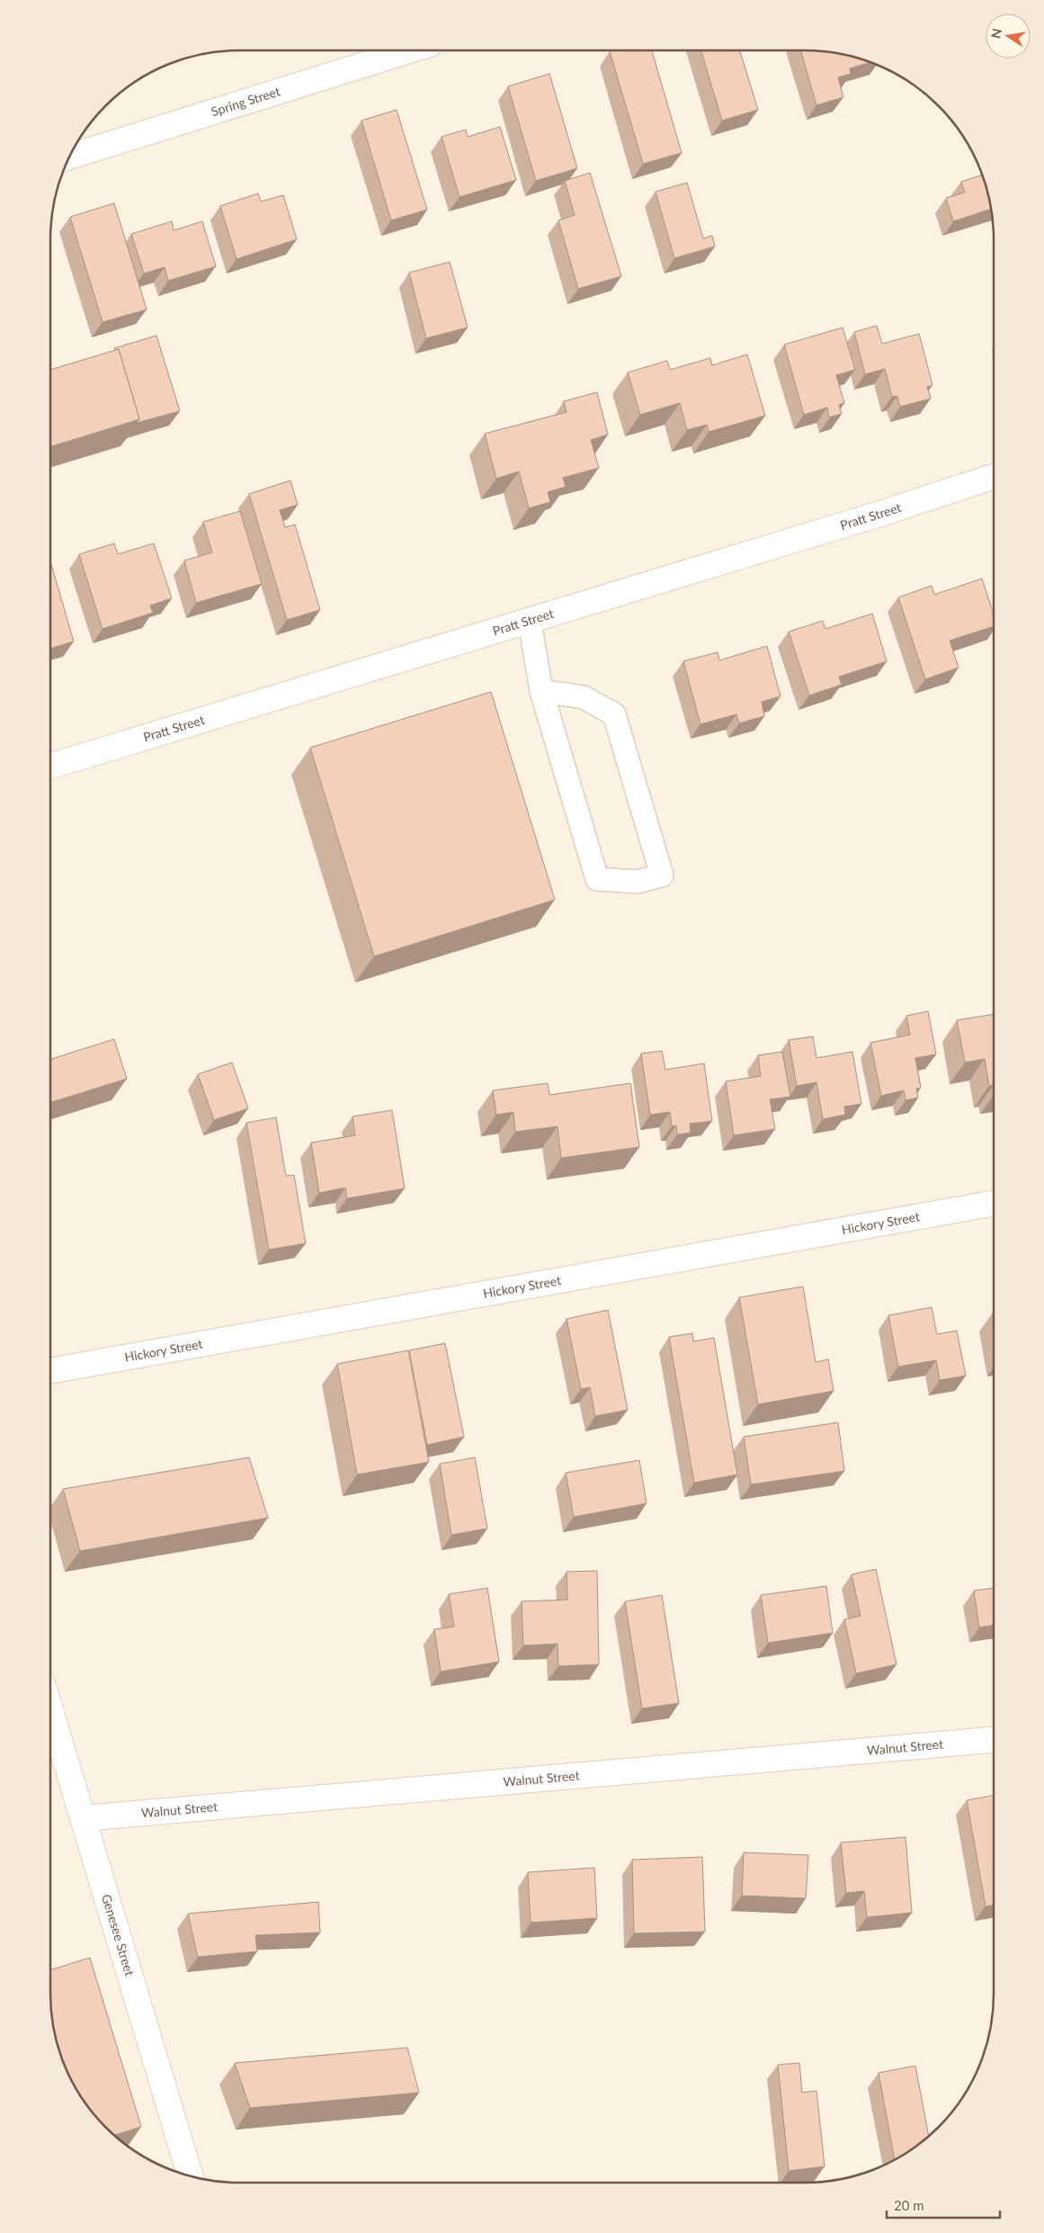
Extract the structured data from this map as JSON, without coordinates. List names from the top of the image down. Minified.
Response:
{"streets":{"street":["Spring Street","Pratt Street","Hickory Street","Walnut Street","Genesee Street"]},"crossings":[["Walnut Street","Genesee Street"]],"scale_bar":"20 m","north":"left"}
